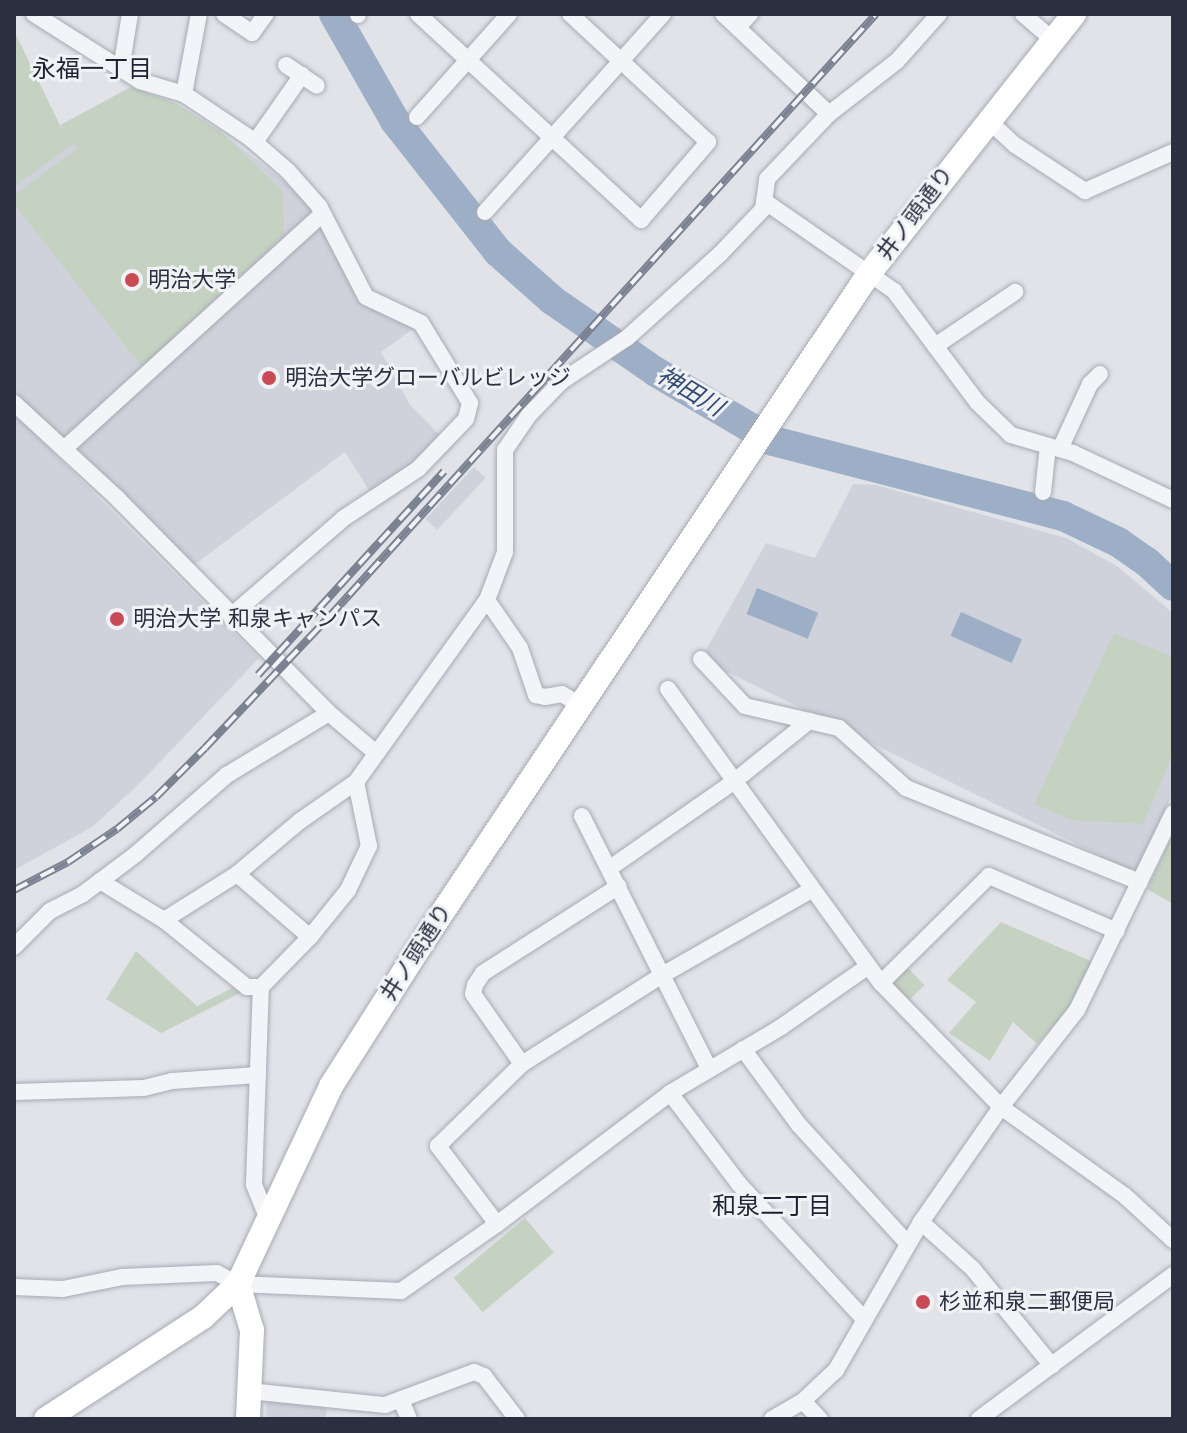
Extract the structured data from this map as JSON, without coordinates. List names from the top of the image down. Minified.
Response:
{"streets":{"main road":["井ノ頭通り"]},"districts":["永福一丁目","和泉二丁目"],"water":["神田川"],"places":["明治大学","明治大学グローバルビレッジ","明治大学 和泉キャンパス","杉並和泉二郵便局"]}
